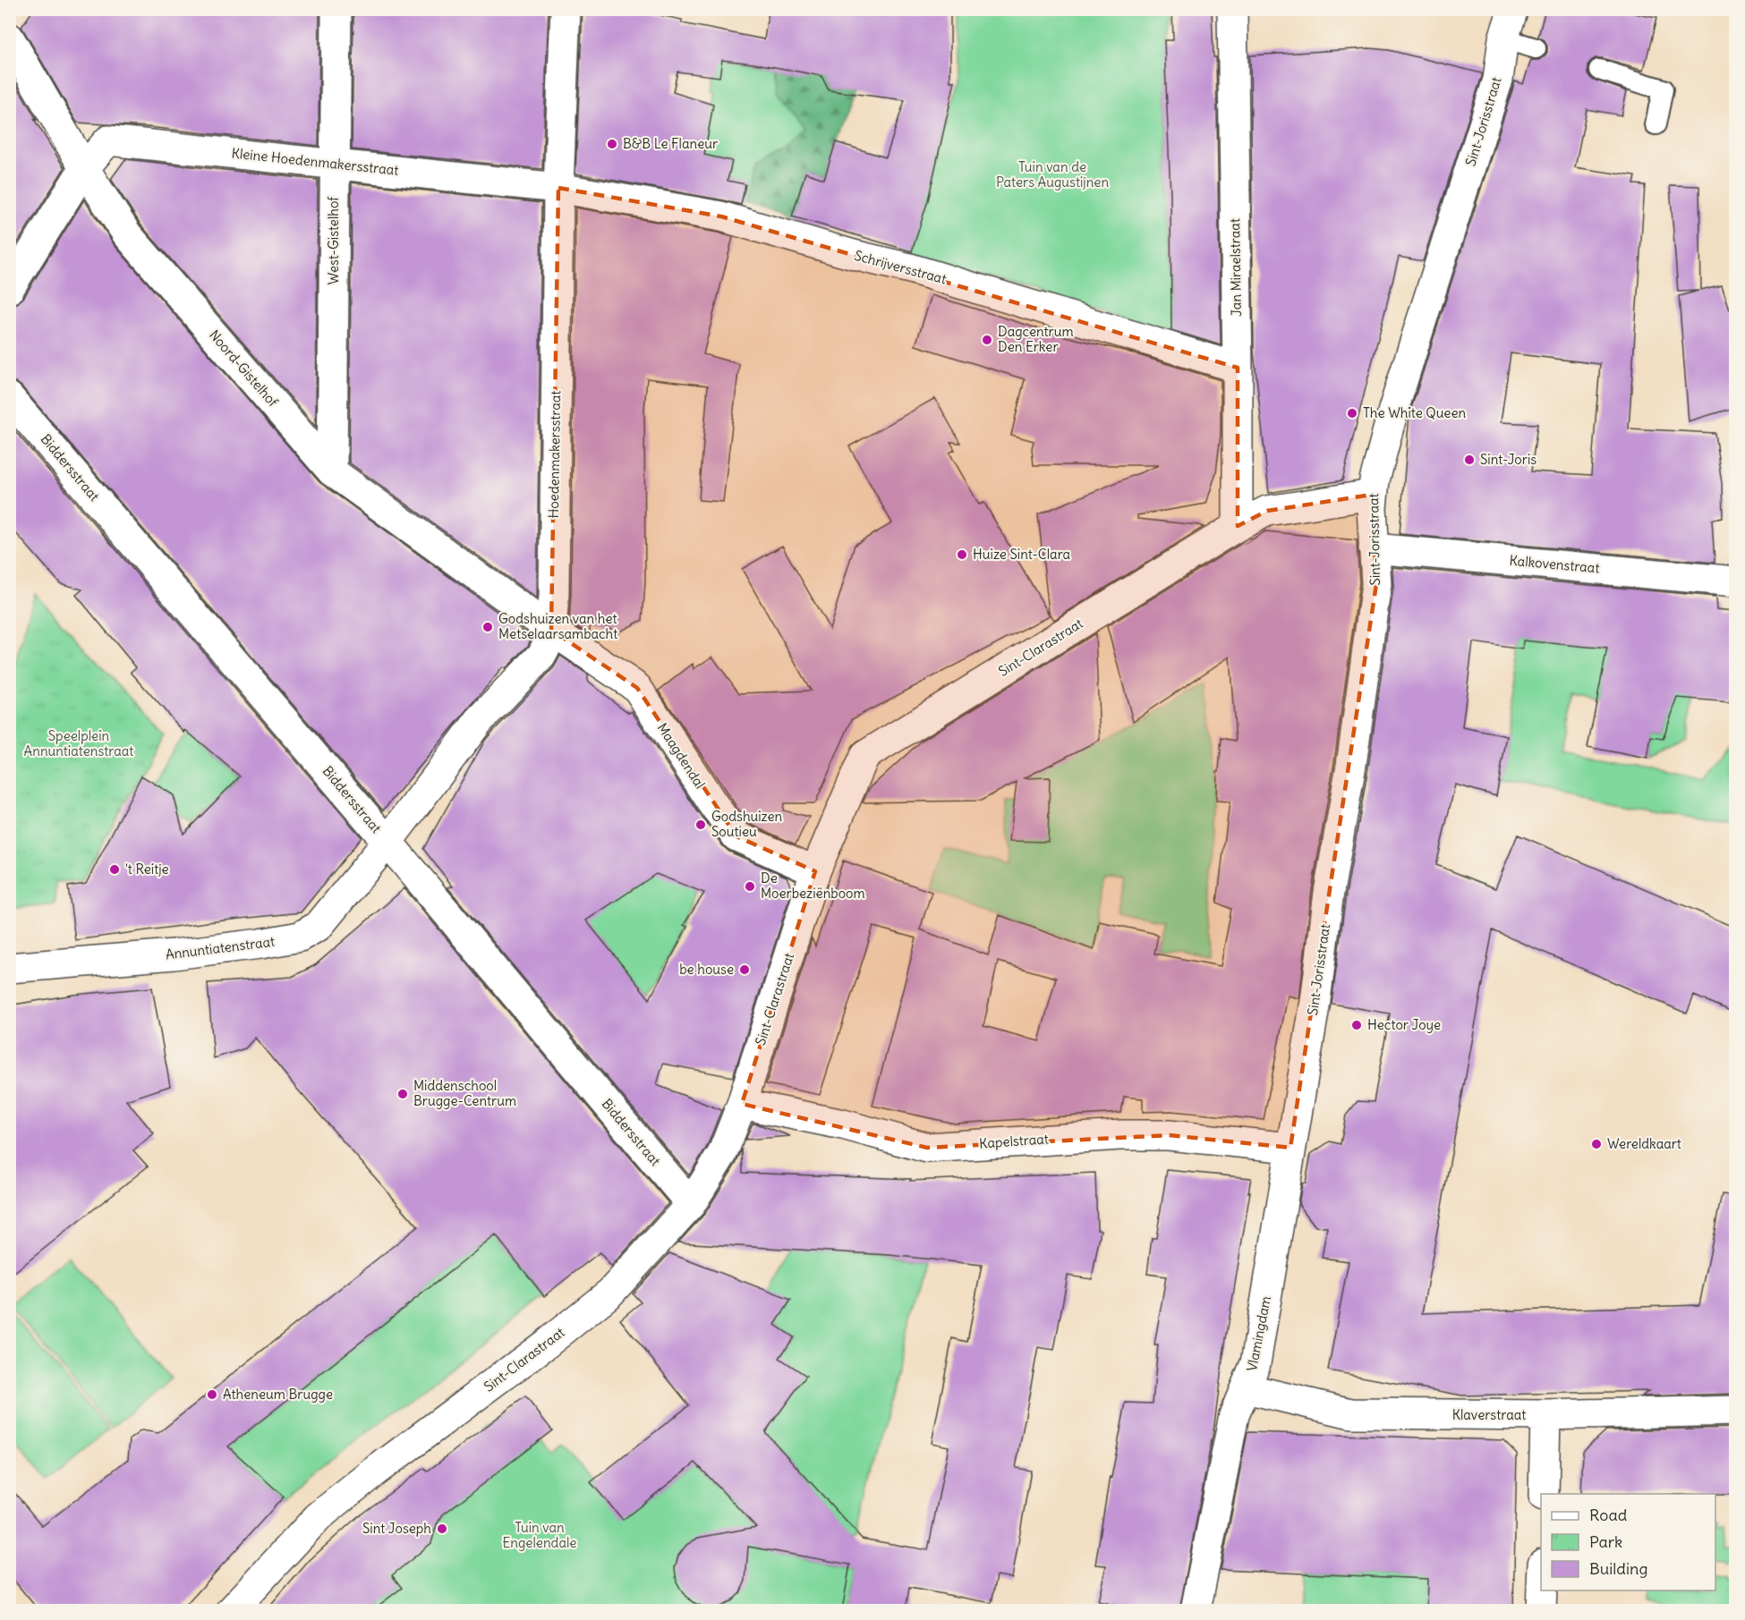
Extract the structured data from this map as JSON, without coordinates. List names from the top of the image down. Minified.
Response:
{"streets":{"street":["Sint-Jorisstraat","Kleine Hoedenmakersstraat","West-Gistelhof","Schrijversstraat","Jan Miraelstraat","Noord-Gistelhof","Hoedenmakersstraat","Biddersstraat","Kalkovenstraat","Sint-Clarastraat","Maagdendal","Annuntiatenstraat","Kapelstraat","Vlamingdam","Klaverstraat"]},"crossings":[["Sint-Jorisstraat","Kalkovenstraat"],["Sint-Jorisstraat","Sint-Clarastraat"],["Sint-Jorisstraat","Kapelstraat"],["Sint-Jorisstraat","Vlamingdam"],["Kleine Hoedenmakersstraat","West-Gistelhof"],["Kleine Hoedenmakersstraat","Schrijversstraat"],["Kleine Hoedenmakersstraat","Noord-Gistelhof"],["Kleine Hoedenmakersstraat","Hoedenmakersstraat"],["West-Gistelhof","Noord-Gistelhof"],["Schrijversstraat","Jan Miraelstraat"],["Schrijversstraat","Hoedenmakersstraat"],["Jan Miraelstraat","Sint-Clarastraat"],["Noord-Gistelhof","Hoedenmakersstraat"],["Noord-Gistelhof","Maagdendal"],["Hoedenmakersstraat","Biddersstraat"],["Hoedenmakersstraat","Maagdendal"],["Hoedenmakersstraat","Annuntiatenstraat"],["Biddersstraat","Sint-Clarastraat"],["Biddersstraat","Annuntiatenstraat"],["Sint-Clarastraat","Maagdendal"],["Sint-Clarastraat","Kapelstraat"],["Kapelstraat","Vlamingdam"],["Vlamingdam","Klaverstraat"]],"parks":["Tuin van de Paters Augustijnen","Speelplein Annuntiatenstraat","Tuin van Engelendale"],"places":["B&B Le Flaneur","Dagcentrum Den Erker","The White Queen","Sint-Joris","Huize Sint-Clara","Godshuizen van het Metselaarsambacht","Godshuizen Soutieu","'t Reitje","De Moerbeziënboom","be house","Hector Joye","Middenschool Brugge-Centrum","Wereldkaart","Atheneum Brugge","Sint Joseph"],"legend":["Road","Park","Building"]}
